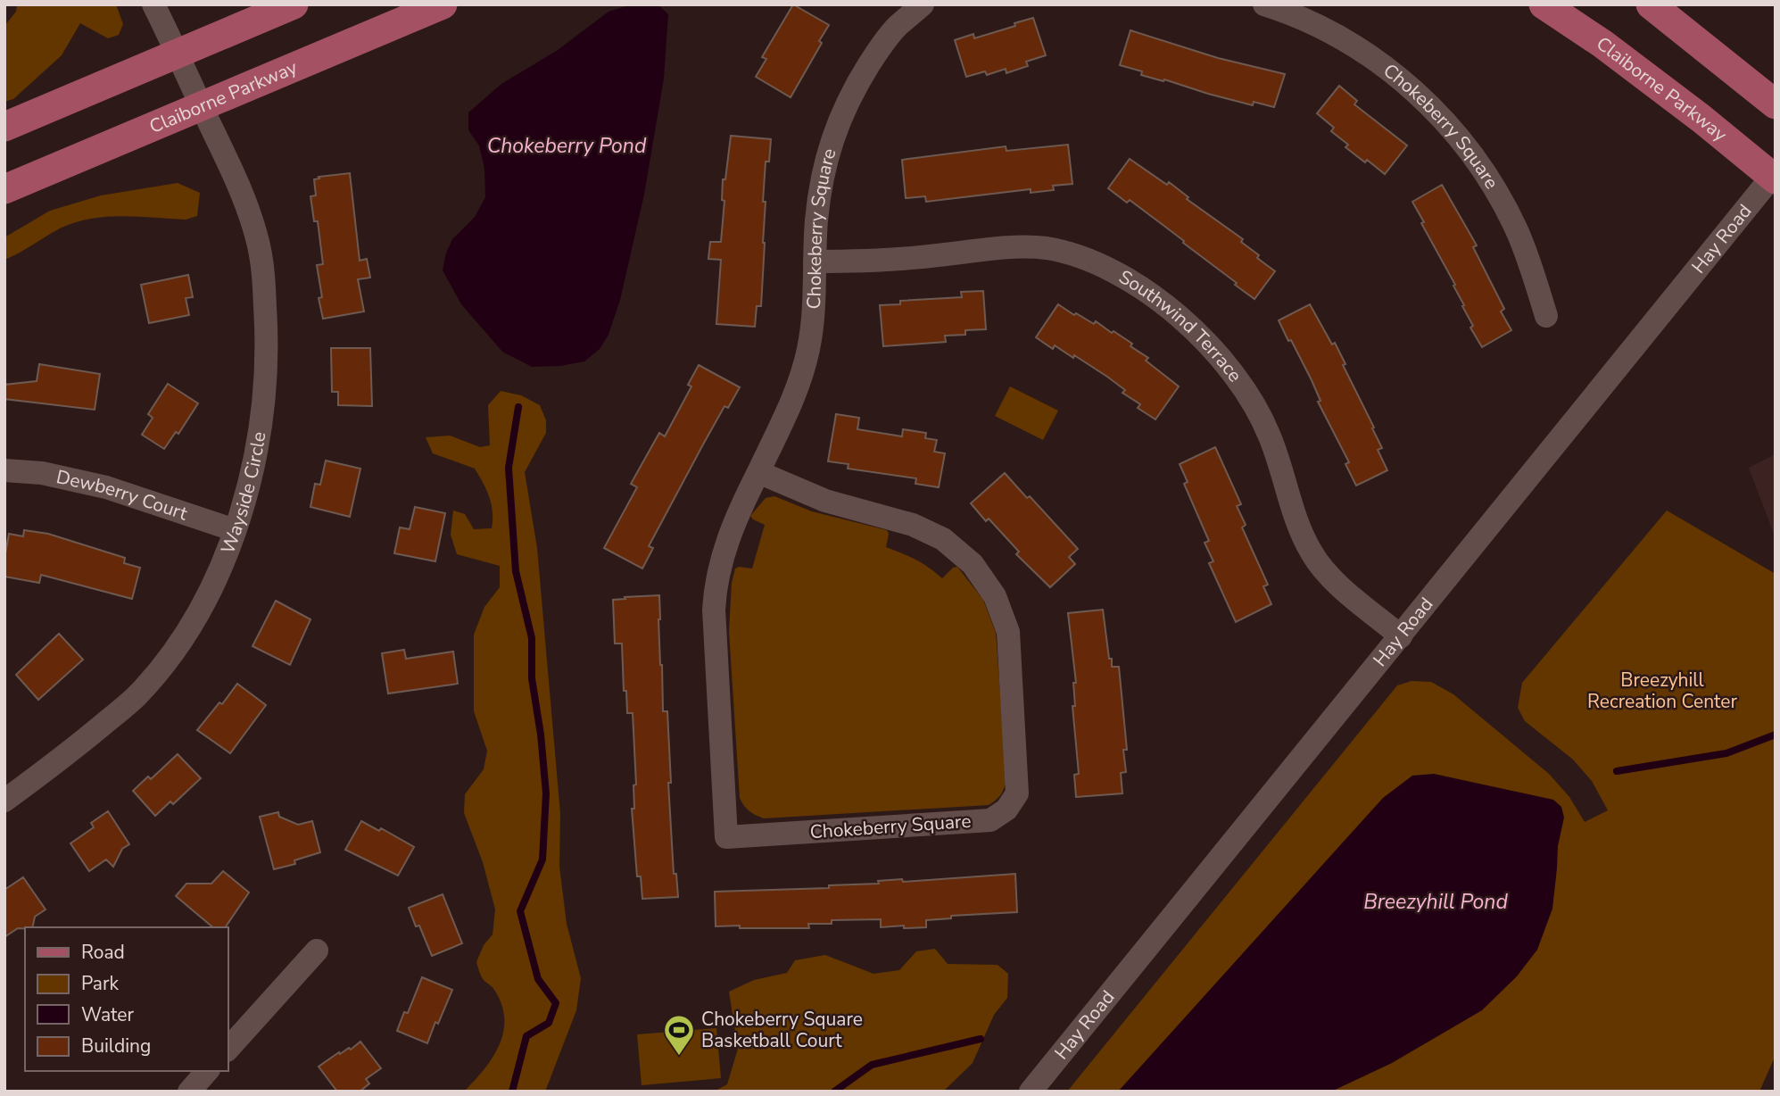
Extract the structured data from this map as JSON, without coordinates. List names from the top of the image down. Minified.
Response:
{"streets":{"main road":["Claiborne Parkway"],"street":["Chokeberry Square","Hay Road","Southwind Terrace","Wayside Circle","Dewberry Court"]},"crossings":[["Claiborne Parkway","Hay Road"],["Claiborne Parkway","Wayside Circle"],["Chokeberry Square","Southwind Terrace"],["Hay Road","Southwind Terrace"],["Wayside Circle","Dewberry Court"]],"water":["Chokeberry Pond","Breezyhill Pond"],"parks":["Breezyhill Recreation Center"],"places":{"sports":["Chokeberry Square Basketball Court"]},"legend":["Road","Park","Water","Building"]}
